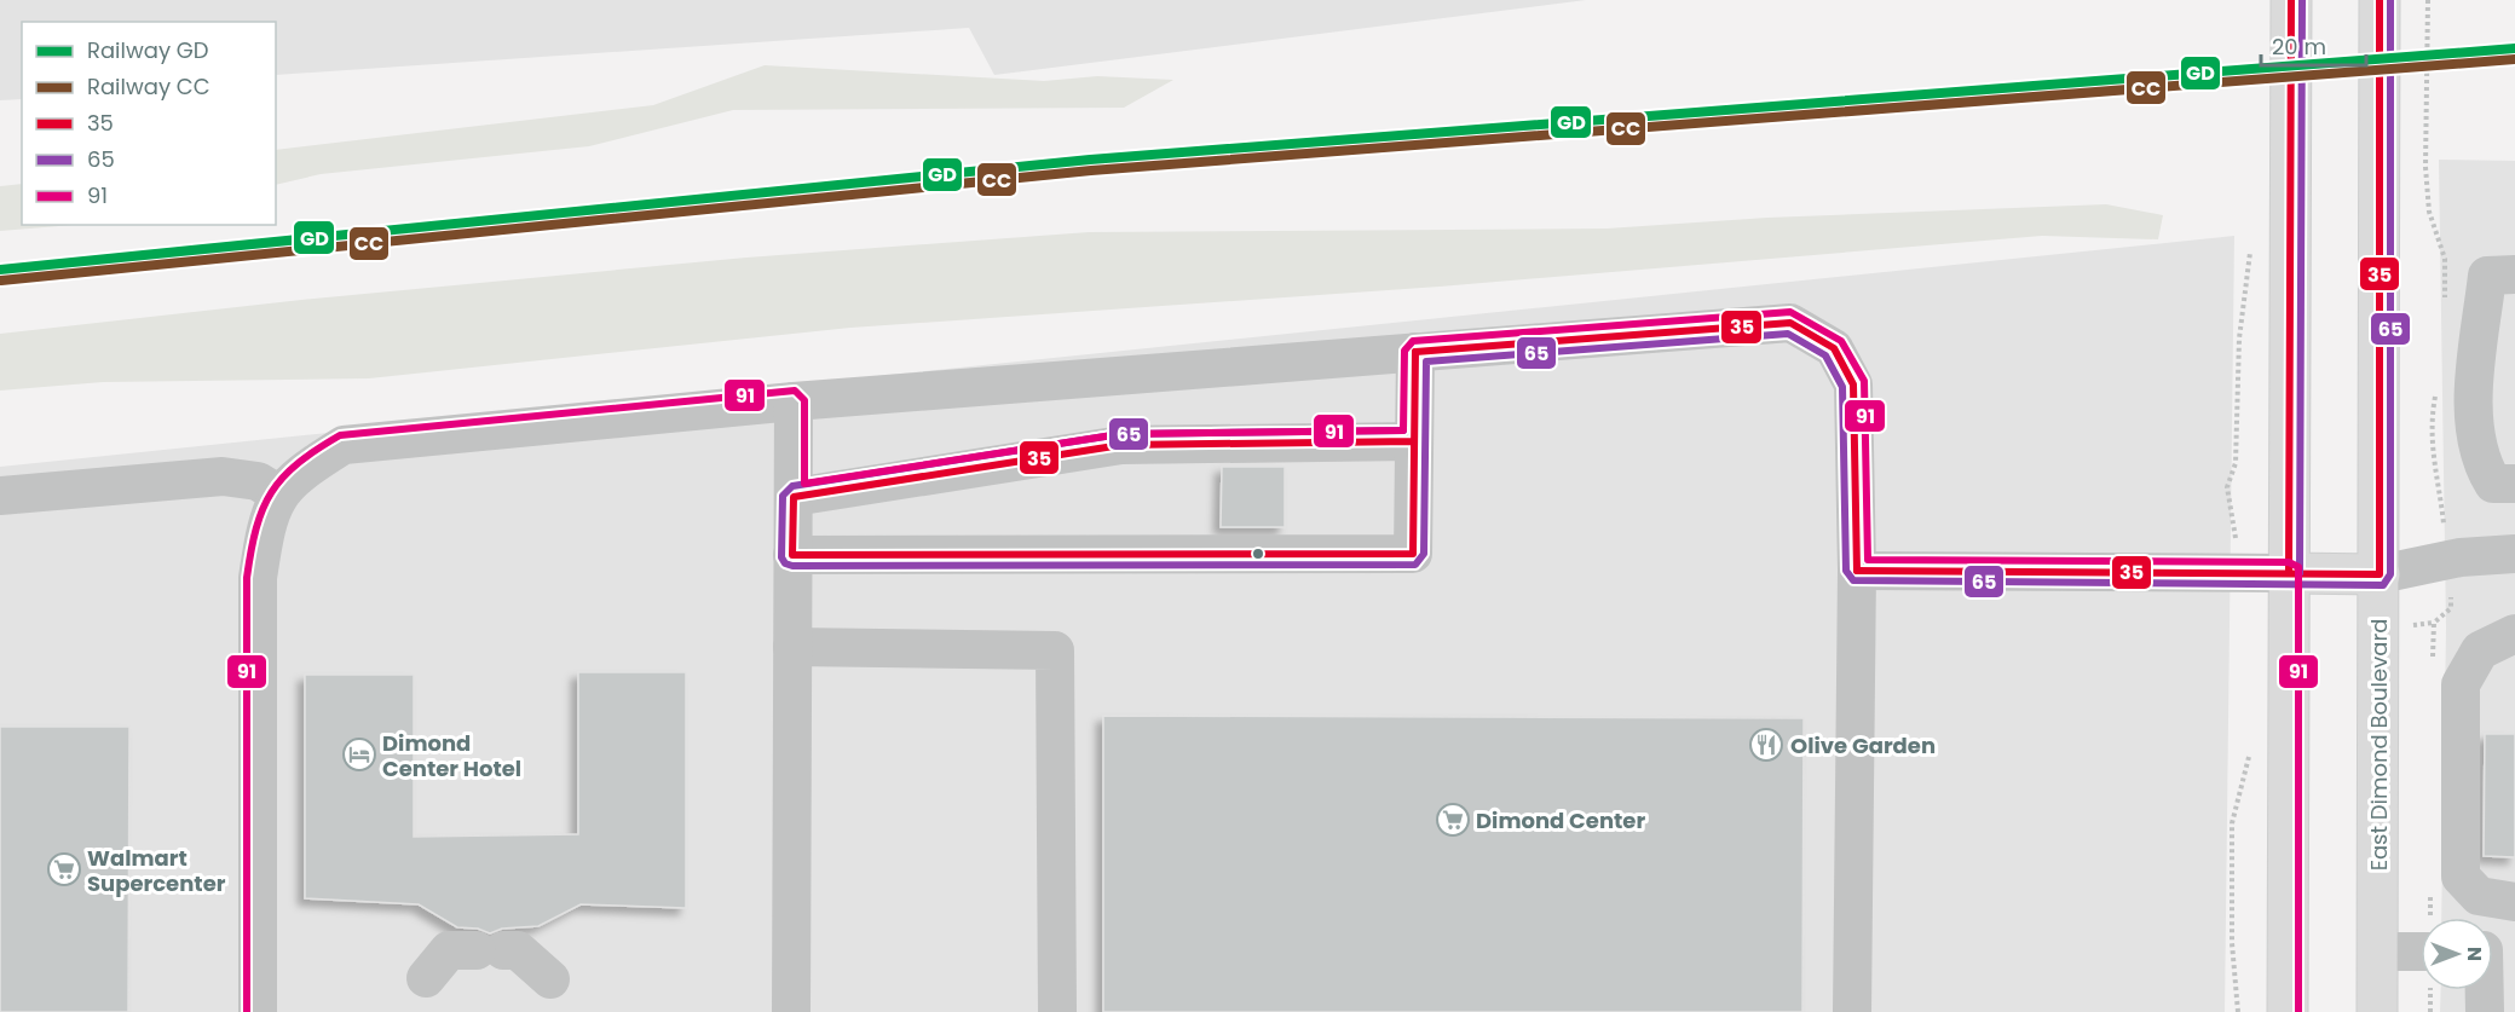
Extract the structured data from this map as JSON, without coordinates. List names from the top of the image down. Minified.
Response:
{"streets":{"main road":["East Dimond Boulevard"]},"places":{"restaurant":["Olive Garden"],"hotel":["Dimond Center Hotel"],"supermarket":["Dimond Center","Walmart Supercenter"]},"lines":["transit line 35","transit line 65","rail line GD","rail line CC","transit line 91"],"legend":["Railway GD","Railway CC","35","65","91"],"scale_bar":"20 m","north":"right"}
